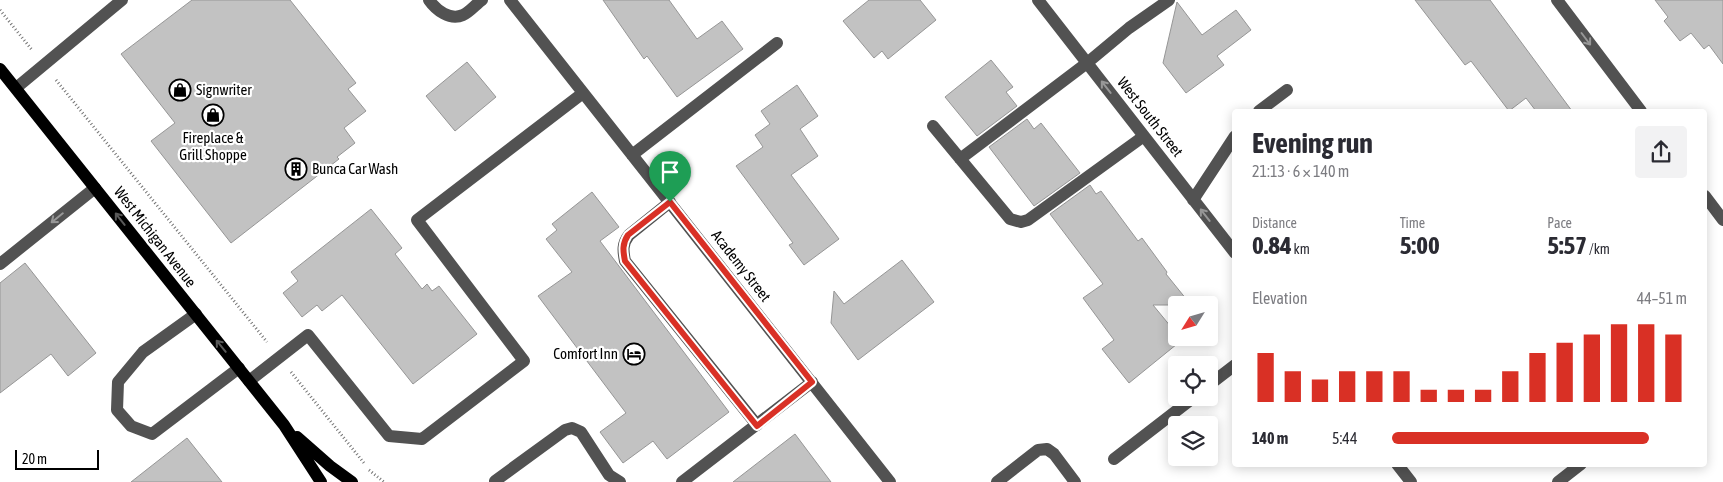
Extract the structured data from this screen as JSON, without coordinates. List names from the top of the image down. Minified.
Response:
{"streets":{"main road":["West Michigan Avenue"],"street":["West South Street","Academy Street"]},"one_way":["West South Street","West Michigan Avenue"],"places":{"shop":["Signwriter","Fireplace & Grill Shoppe"],"building":["Bunca Car Wash"],"hotel":["Comfort Inn"]},"scale_bar":"20 m","north":"bottom left","page":{"heading":["Evening run","21:13 · 6 × 140 m"],"stats":[["Distance","0.84 km"],["Time","5:00"],["Pace","5:57 /km"]],"chart":["Elevation","44–51 m"],"list":[{"name":"140 m","note":"5:44"}],"scale":"20 m"}}
